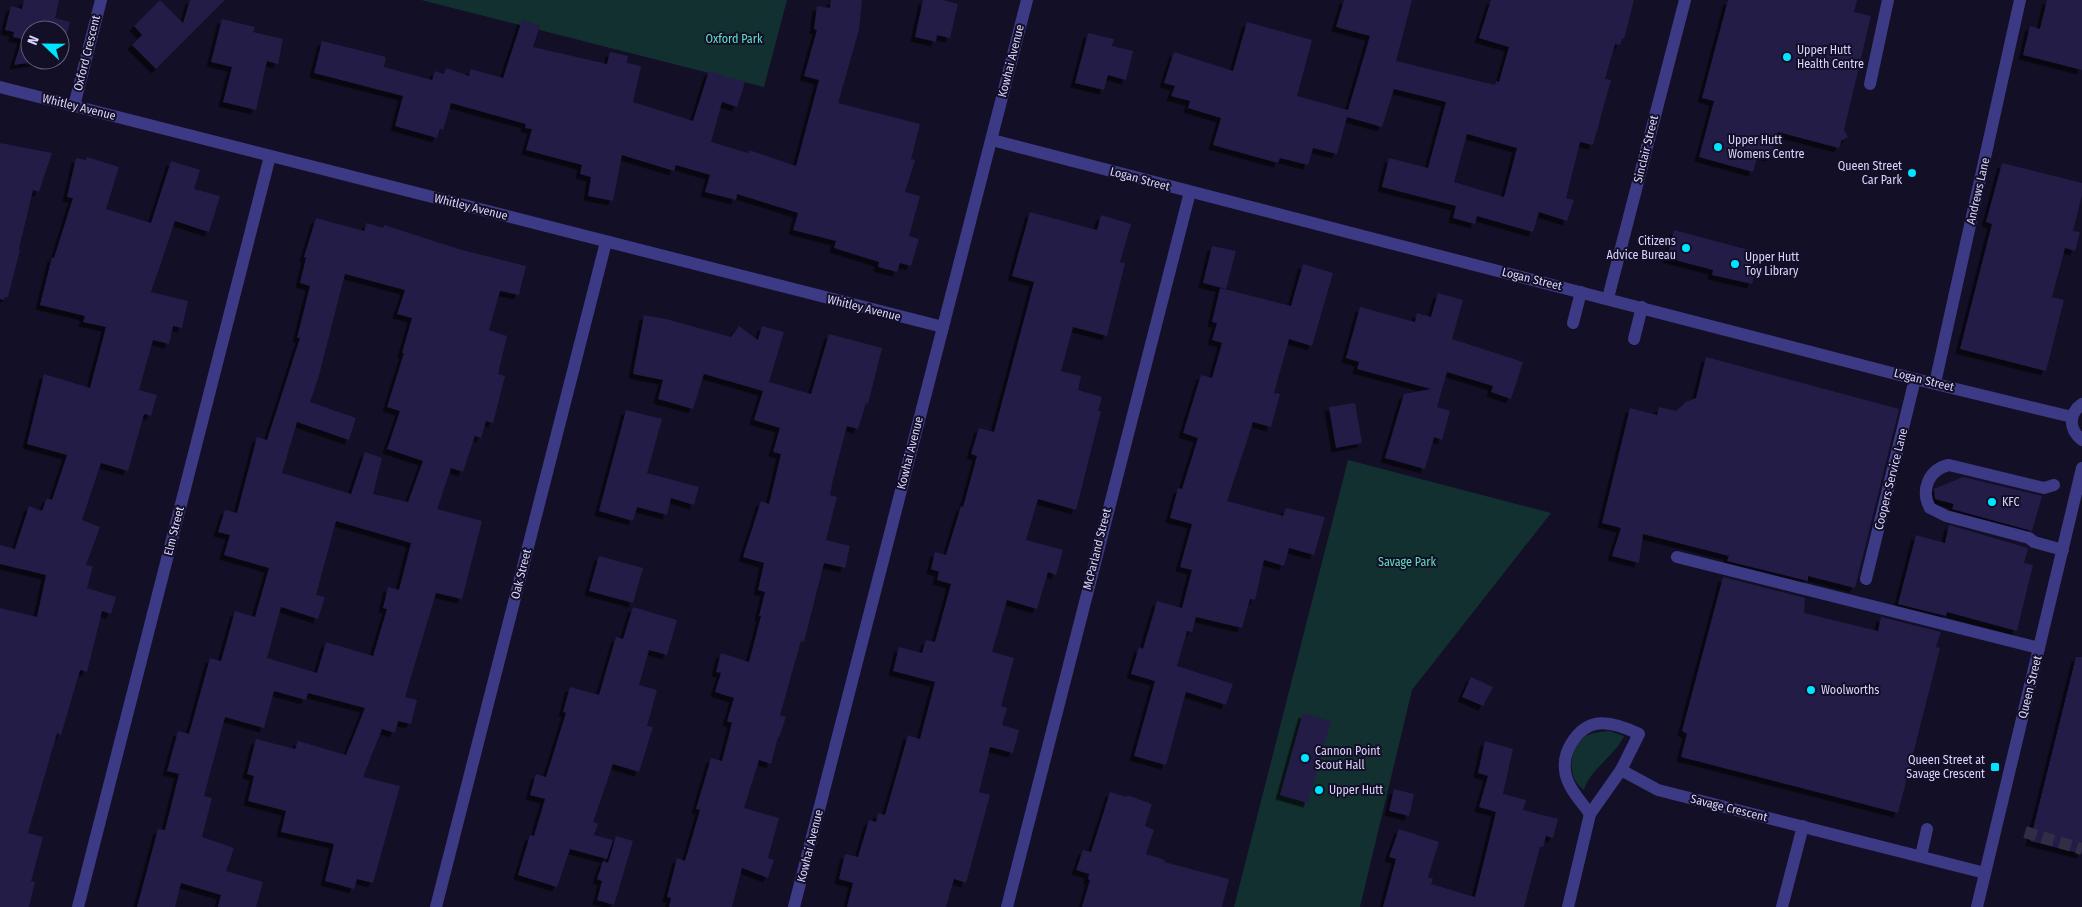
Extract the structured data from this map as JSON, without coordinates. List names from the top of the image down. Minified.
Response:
{"streets":{"street":["Oxford Crescent","Kowhai Avenue","Whitley Avenue","Sinclair Street","Logan Street","Andrews Lane","Coopers Service Lane","Elm Street","McParland Street","Oak Street","Queen Street","Savage Crescent"]},"crossings":[["Oxford Crescent","Whitley Avenue"],["Kowhai Avenue","Whitley Avenue"],["Kowhai Avenue","Logan Street"],["Whitley Avenue","Elm Street"],["Whitley Avenue","Oak Street"],["Sinclair Street","Logan Street"],["Logan Street","Andrews Lane"],["Logan Street","Coopers Service Lane"],["Logan Street","McParland Street"],["Queen Street","Savage Crescent"]],"parks":["Oxford Park","Savage Park"],"places":{"other":["Upper Hutt Health Centre","Upper Hutt Womens Centre","Queen Street Car Park","Citizens Advice Bureau","Upper Hutt Toy Library","KFC","Woolworths","Cannon Point Scout Hall","Upper Hutt"],"transit":["Queen Street at Savage Crescent"]},"north":"left"}
